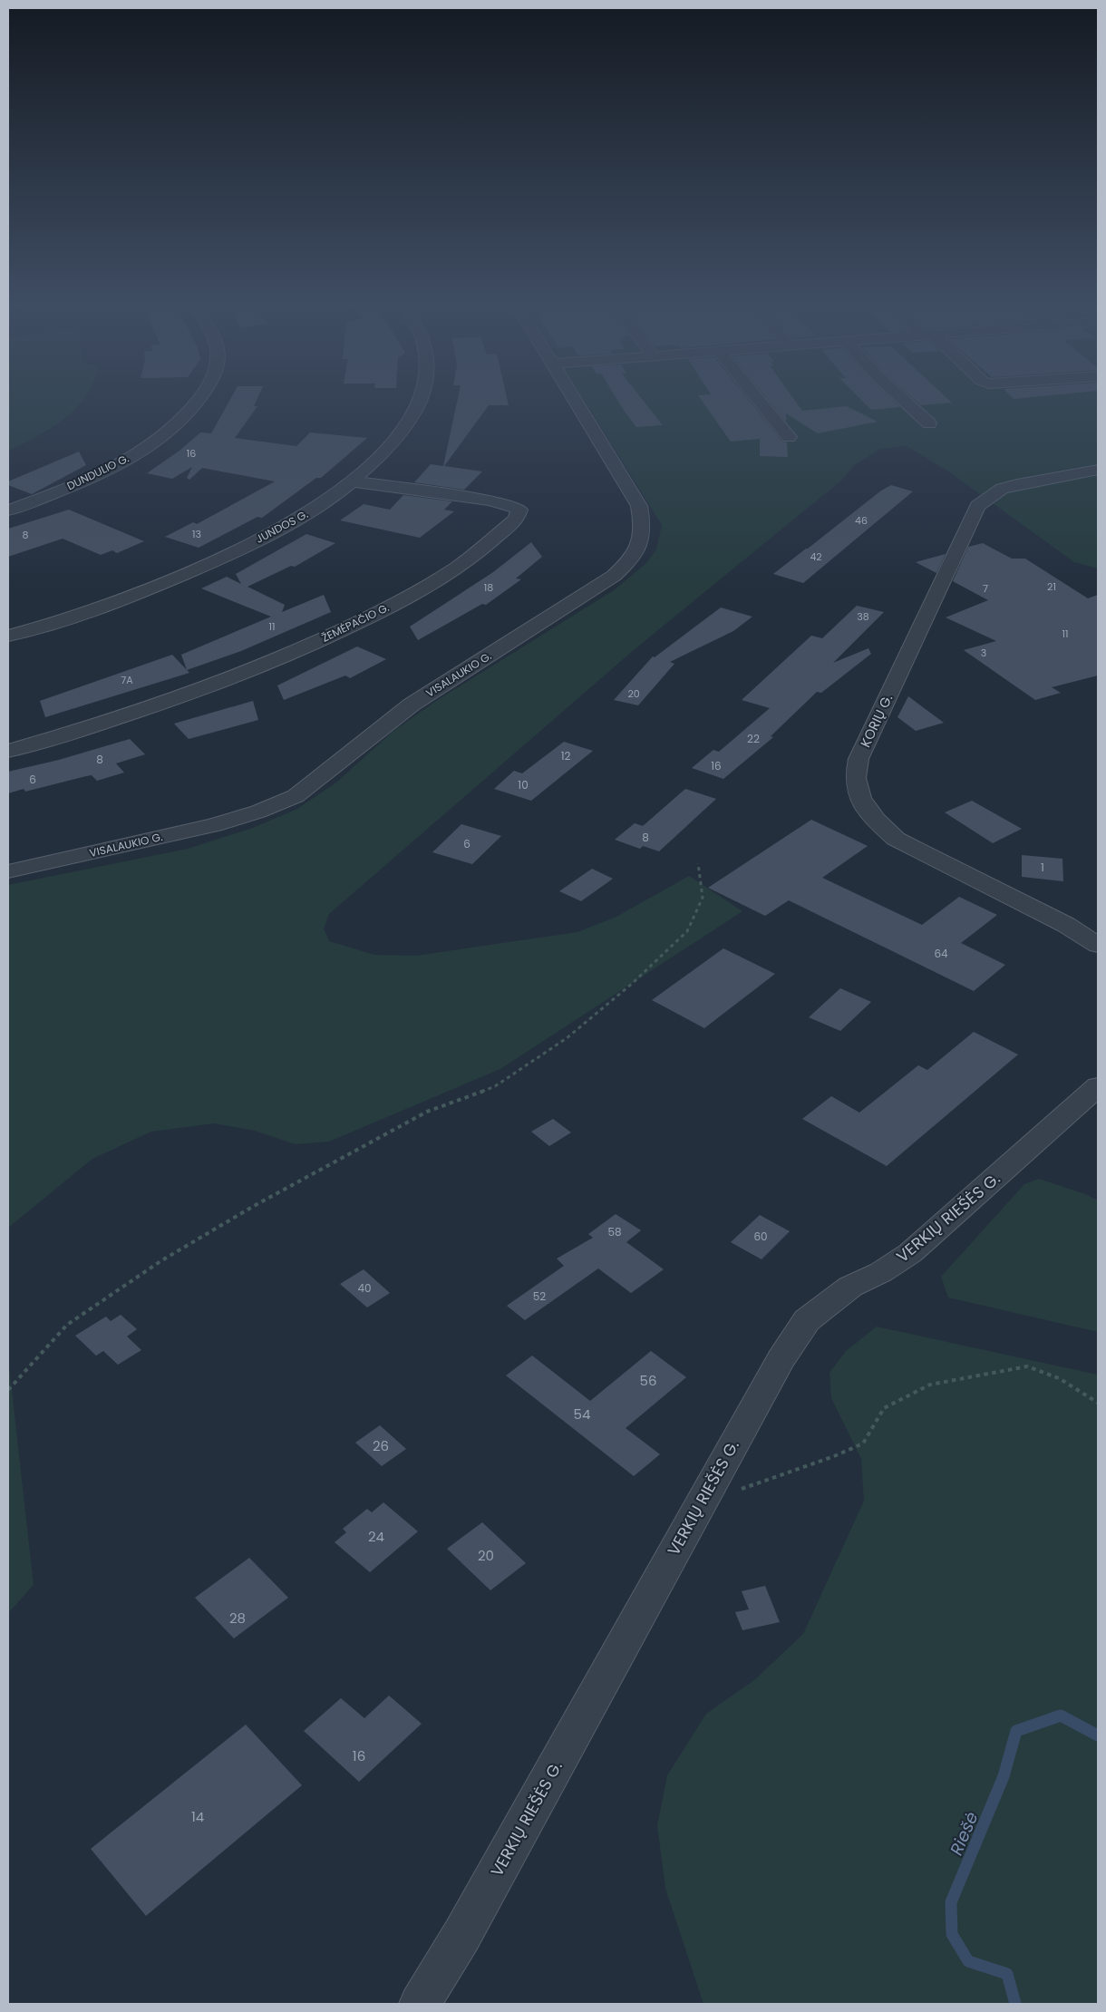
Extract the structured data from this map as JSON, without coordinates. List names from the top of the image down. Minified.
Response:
{"streets":{"street":["DUNDULIO G.","JUNDOS G.","ŽEMĖPAČIO G.","VISALAUKIO G.","KORIŲ G.","VERKIŲ RIEŠĖS G."]},"crossings":[["JUNDOS G.","ŽEMĖPAČIO G."]],"water":["Riešė"],"house_numbers":["16","46","13","8","42","21","18","7","38","11","11","3","7A","20","22","12","8","16","6","10","8","6","1","64","58","60","40","52","56","54","26","24","20","28","16","14"]}
